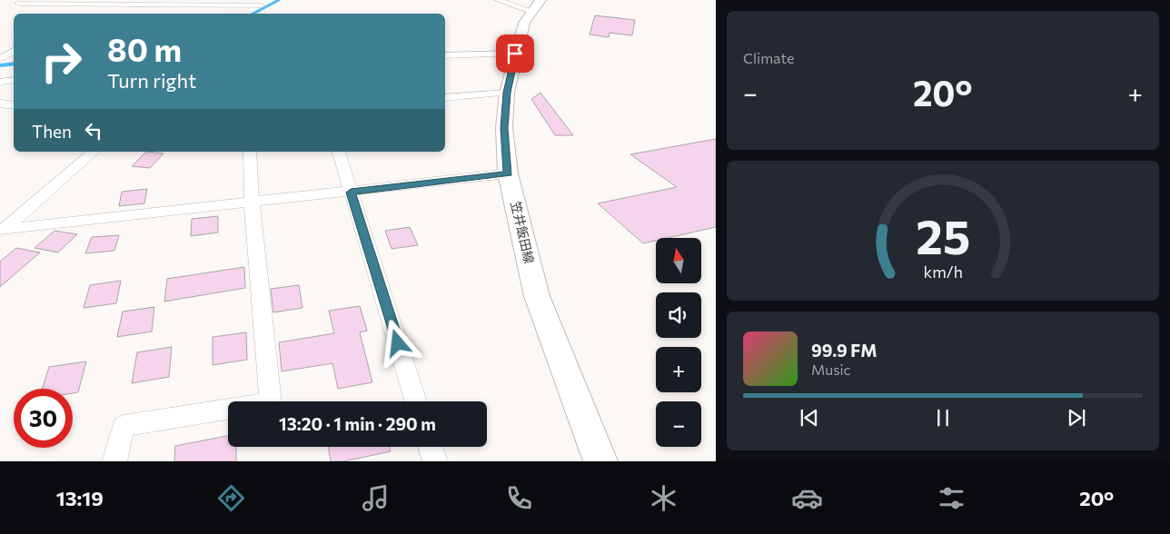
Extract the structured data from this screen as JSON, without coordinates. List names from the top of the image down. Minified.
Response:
{"streets":{"main road":["笠井飯田線"]},"north":"top","page":{"tile":"Climate","turn":["80 m","Turn right"],"heat":["−","20°","+"],"then":"Then","map_buttons":["+","−"],"song":["99.9 FM","Music"],"limit":"30","trip":"13:20 · 1 min · 290 m","tabs":["13:19","20°"],"gauge":["25","km/h"]}}
